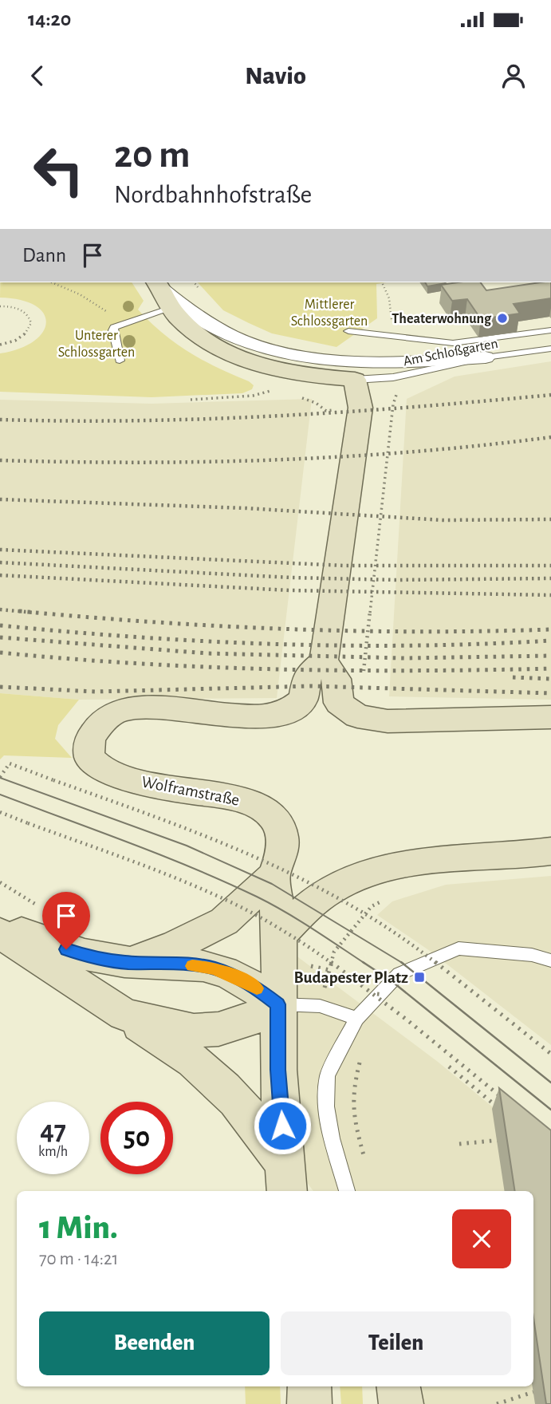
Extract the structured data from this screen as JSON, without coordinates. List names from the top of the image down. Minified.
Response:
{"streets":{"main road":["Wolframstraße"],"lane":["Am Schloßgarten"]},"parks":["Mittlerer Schlossgarten","Unterer Schlossgarten"],"places":{"other":["Theaterwohnung"],"transit":["Budapester Platz"]},"page":{"status":"14:20","header":"Navio","turn":["20 m","Nordbahnhofstraße"],"then":"Dann","speed":"47 km/h","limit":"50","heading":["1 Min.","70 m · 14:21"],"buttons":["Beenden","Teilen"]}}
